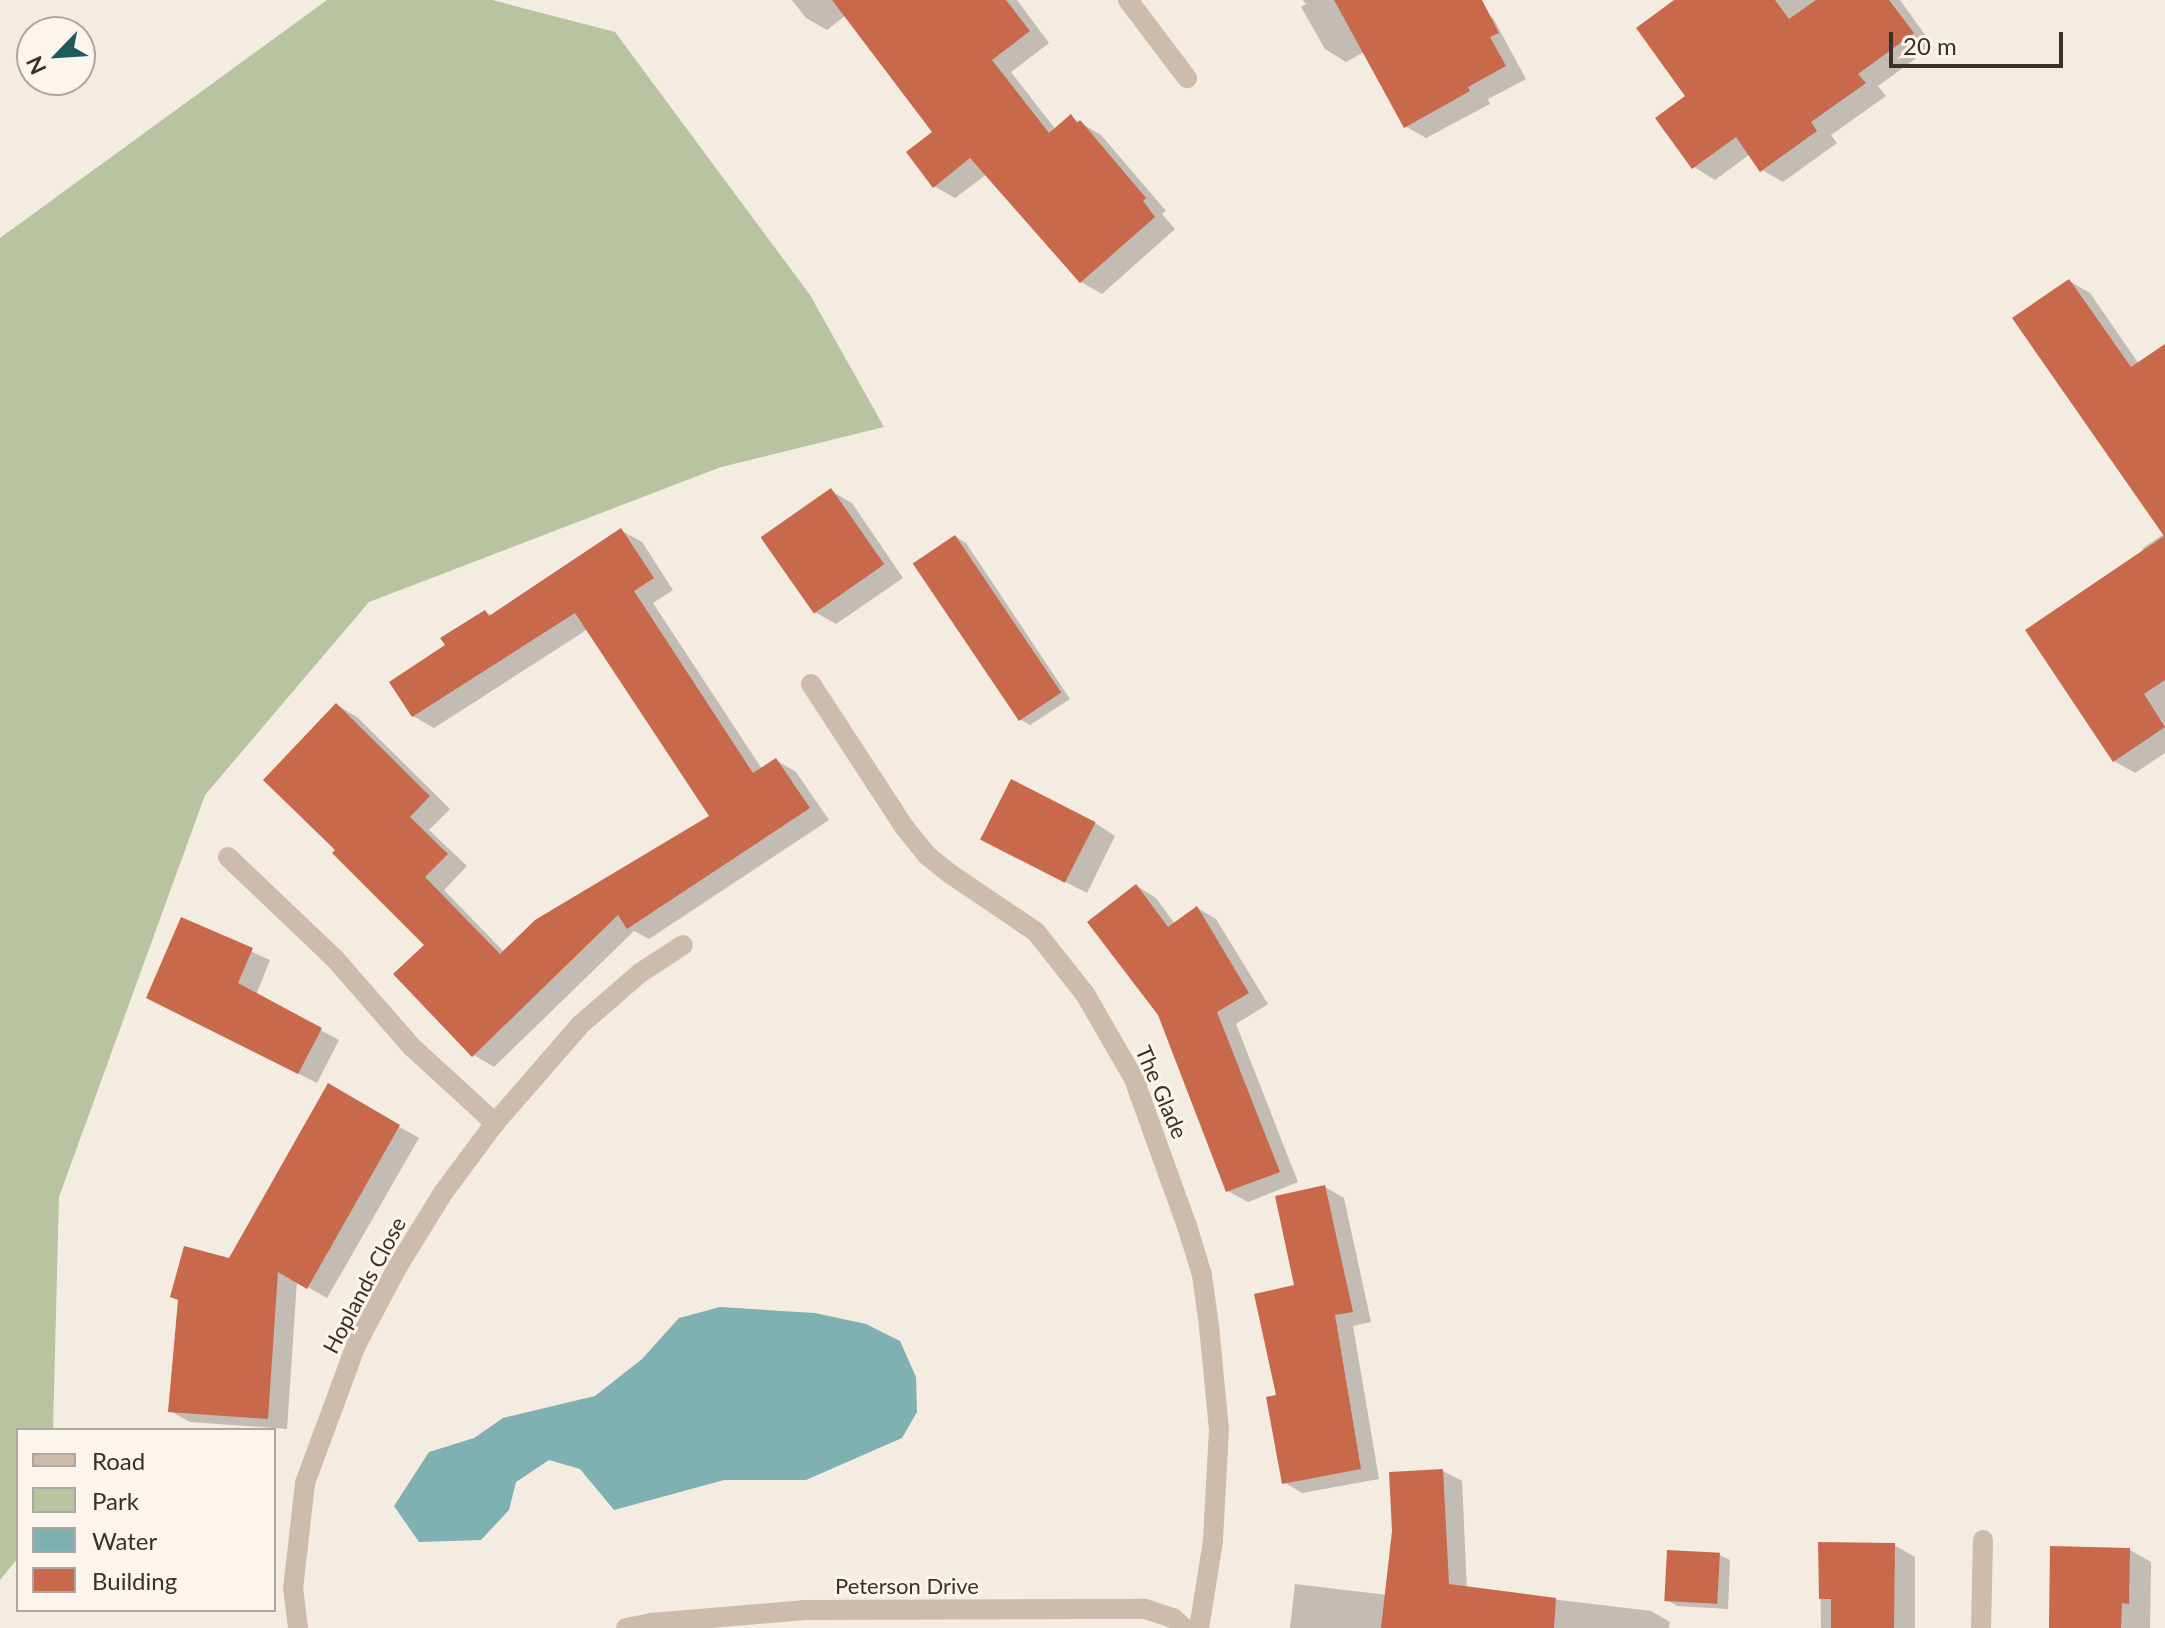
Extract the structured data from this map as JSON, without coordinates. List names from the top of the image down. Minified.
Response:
{"streets":{"street":["The Glade","Hoplands Close","Peterson Drive"]},"legend":["Road","Park","Water","Building"],"scale_bar":"20 m","north":"bottom left"}
